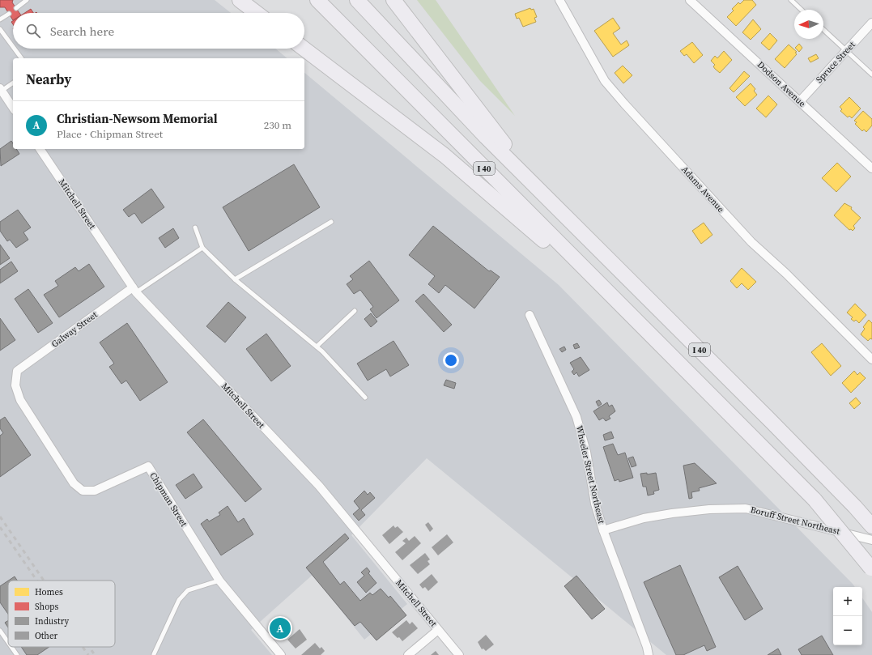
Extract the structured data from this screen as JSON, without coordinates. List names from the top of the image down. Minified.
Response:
{"streets":{"highway":["I 40"],"street":["Spruce Street","Dodson Avenue","Adams Avenue","Mitchell Street","Galway Street","Wheeler Street Northeast","Chipman Street","Boruff Street Northeast"]},"crossings":[["Spruce Street","Dodson Avenue"],["Mitchell Street","Galway Street"],["Galway Street","Chipman Street"],["Wheeler Street Northeast","Boruff Street Northeast"]],"legend":["Homes","Shops","Industry","Other"],"north":"left","page":{"search":"Search here","heading":"Nearby","list":[{"mark":"A","name":"Christian-Newsom Memorial","note":"Place · Chipman Street","value":"230 m"}],"map_buttons":["+","−"],"pins":"A"}}
